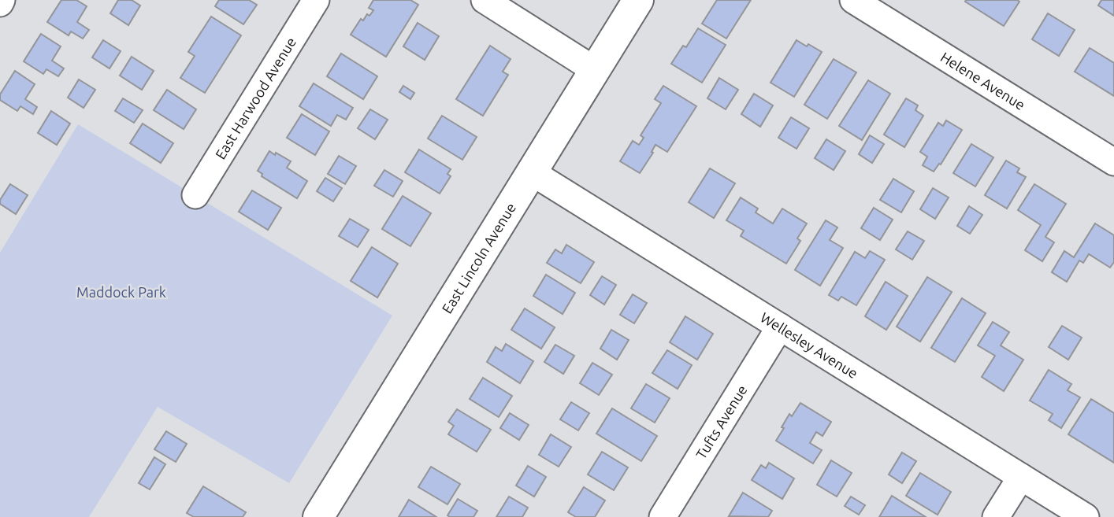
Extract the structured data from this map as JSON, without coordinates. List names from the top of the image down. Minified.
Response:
{"streets":{"street":["Helene Avenue","East Harwood Avenue","East Lincoln Avenue","Wellesley Avenue","Tufts Avenue"]},"crossings":[["East Lincoln Avenue","Wellesley Avenue"],["Wellesley Avenue","Tufts Avenue"]],"parks":["Maddock Park"]}
